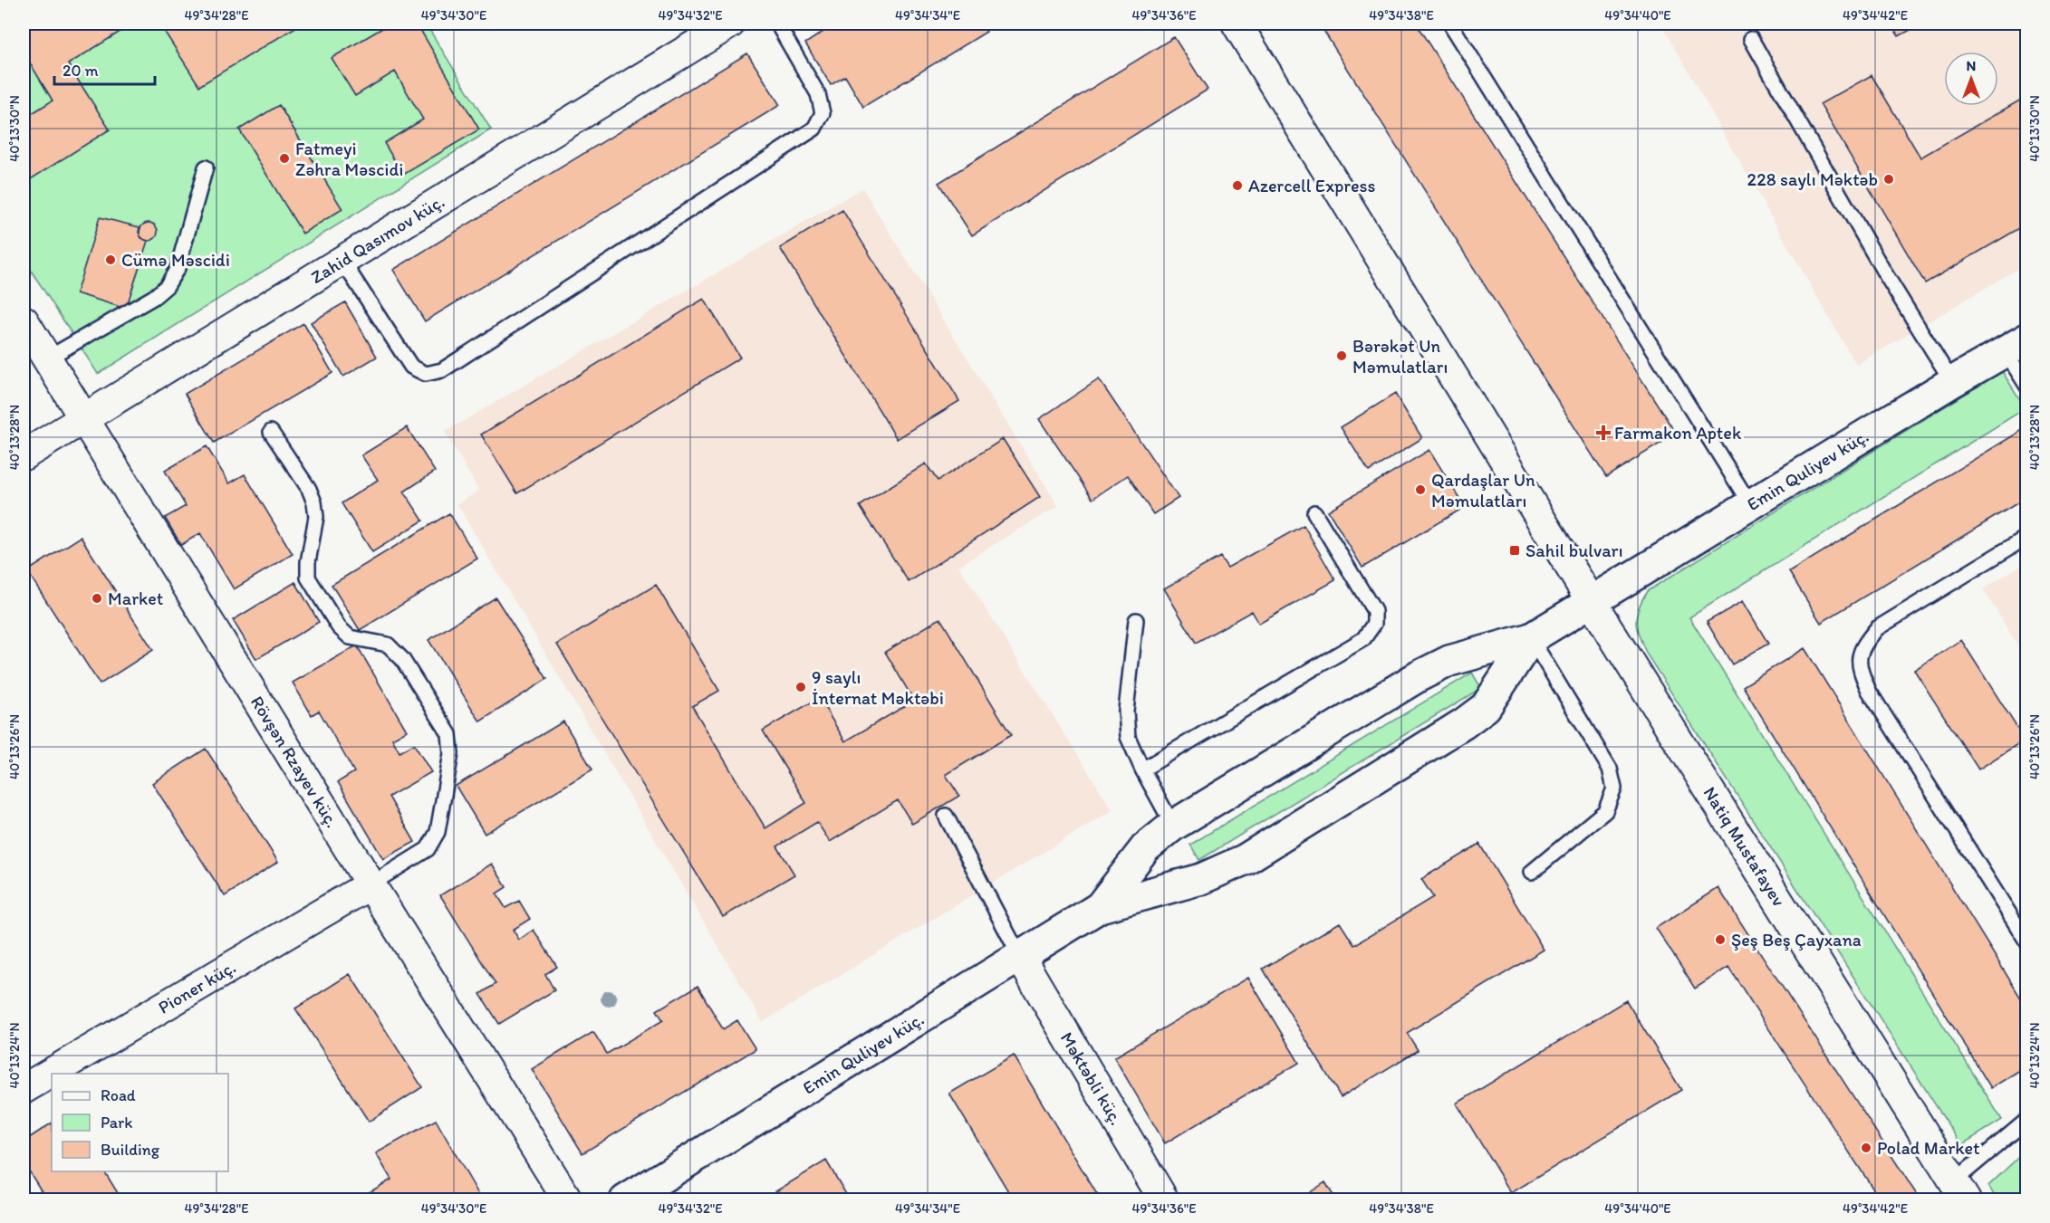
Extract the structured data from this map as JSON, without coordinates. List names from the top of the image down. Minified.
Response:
{"streets":{"street":["Zahid Qasımov küç.","Emin Quliyev küç.","Rövşən Rzayev küç.","Natiq Mustafayev","Pioner küç.","Məktəbli küç."]},"crossings":[["Zahid Qasımov küç.","Rövşən Rzayev küç."],["Emin Quliyev küç.","Natiq Mustafayev"],["Emin Quliyev küç.","Məktəbli küç."],["Rövşən Rzayev küç.","Pioner küç."]],"places":{"other":["Fatmeyi Zəhra Məscidi","228 saylı Məktəb","Azercell Express","Cümə Məscidi","Bərəkət Un Məmulatları","Qardaşlar Un Məmulatları","Market","9 saylı İnternat Məktəbi","Şeş Beş Çayxana","Polad Market"],"health":["Farmakon Aptek"],"transit":["Sahil bulvarı"]},"legend":["Road","Park","Building"],"scale_bar":"20 m","north":"top","coordinates":["49°34'28\"E","49°34'30\"E","49°34'32\"E","49°34'34\"E","49°34'36\"E","49°34'38\"E","49°34'40\"E","49°34'42\"E","40°13'30\"N","40°13'28\"N","40°13'26\"N","40°13'24\"N"]}
